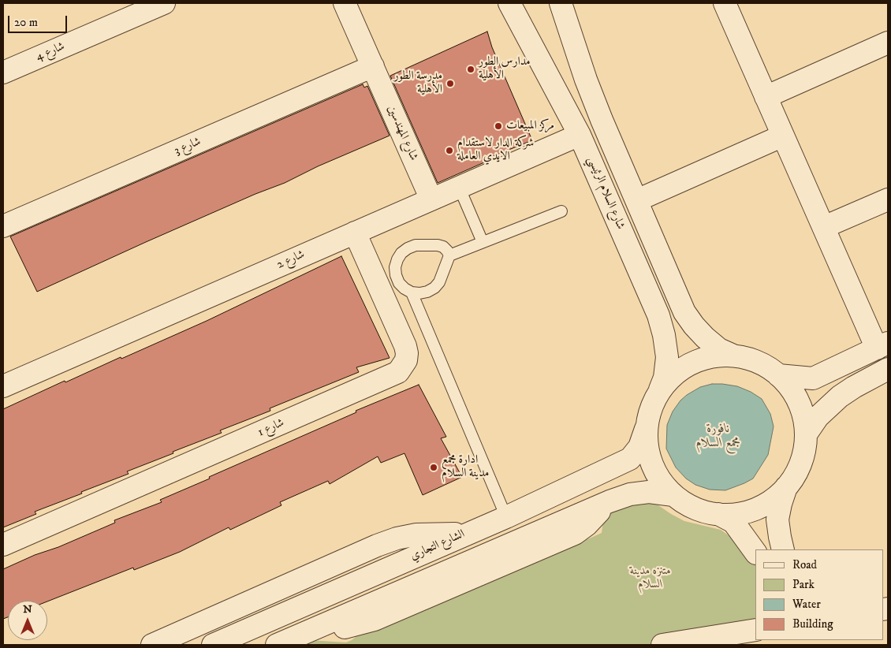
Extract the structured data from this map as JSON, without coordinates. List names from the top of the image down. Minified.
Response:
{"streets":{"street":["شارع 4","شارع المهندسين","شارع 3","شارع السلام الرئيسي","شارع 2","شارع 1","الشارع التجاري"]},"crossings":[["شارع المهندسين","شارع 3"],["شارع المهندسين","شارع 2"],["شارع السلام الرئيسي","شارع 2"],["شارع 2","شارع 1"]],"water":["نافورة مجمع السلام"],"parks":["متنزه مدينة السلام"],"places":["مدارس الطور الأهلية","مدرسة الطور الأهلية","مركز المبيعات","شركة الدار لاستقدام الايدي العاملة","ادارة مجمع مدينة السلام"],"legend":["Road","Park","Water","Building"],"scale_bar":"20 m","north":"top"}
